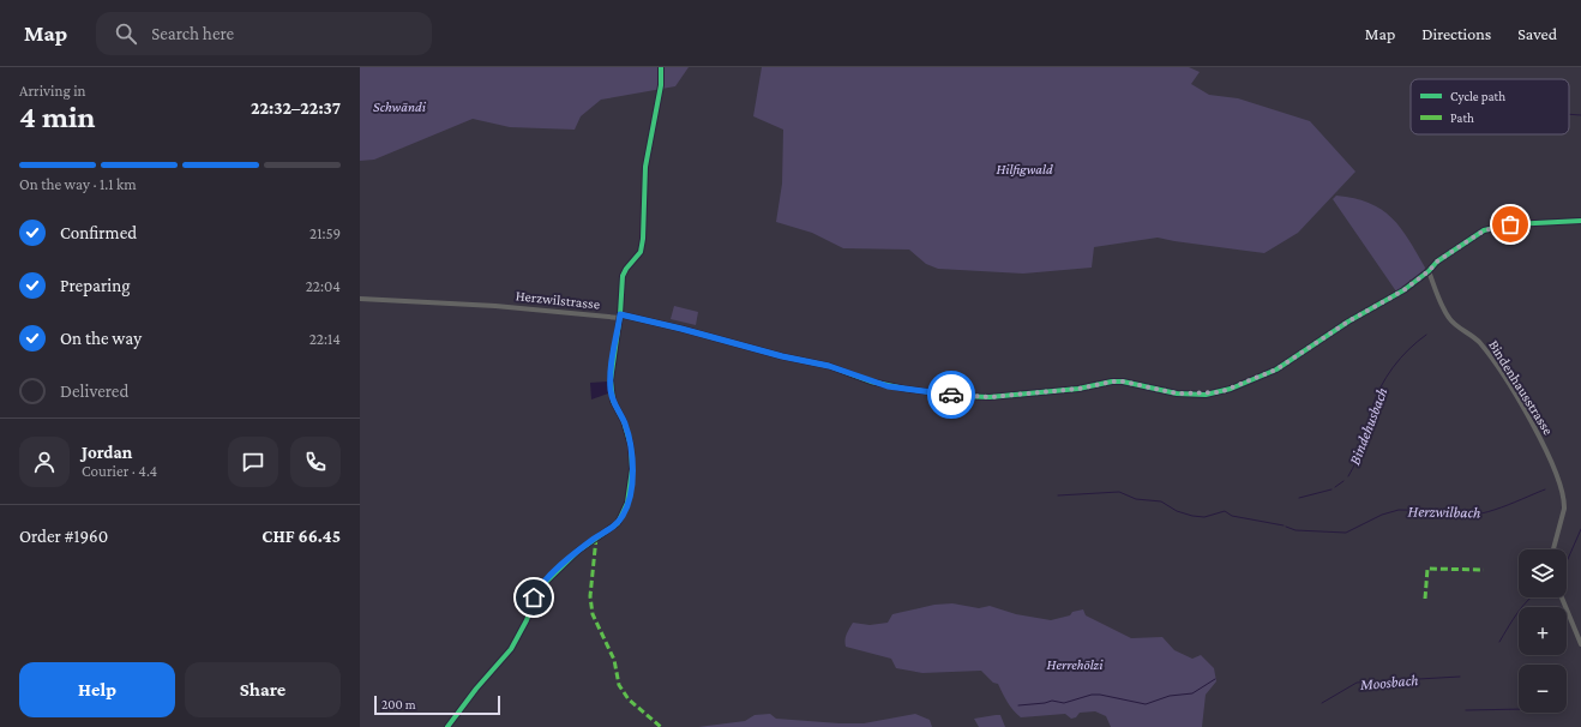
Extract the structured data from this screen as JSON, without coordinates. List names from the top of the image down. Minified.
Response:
{"streets":{"street":["Herzwilstrasse","Bindenhausstrasse"]},"crossings":[["Herzwilstrasse","Bindenhausstrasse"]],"water":["Bindehusbach","Herzwilbach","Moosbach"],"parks":["Schwändi","Hilfigwald","Herrehölzi"],"legend":["Cycle path","Path"],"scale_bar":"200 m","page":{"header":"Map","search":"Search here","nav":["Map","Directions","Saved"],"heading":["4 min","Arriving in","22:32–22:37"],"panel":["Jordan","Courier · 4.4","Order #1960","CHF 66.45"],"bar":"On the way · 1.1 km","list":[["Confirmed","21:59"],["Preparing","22:04"],["On the way","22:14"],"Delivered"],"map_buttons":["+","−"],"buttons":["Help","Share"],"scale":"200 m"}}
